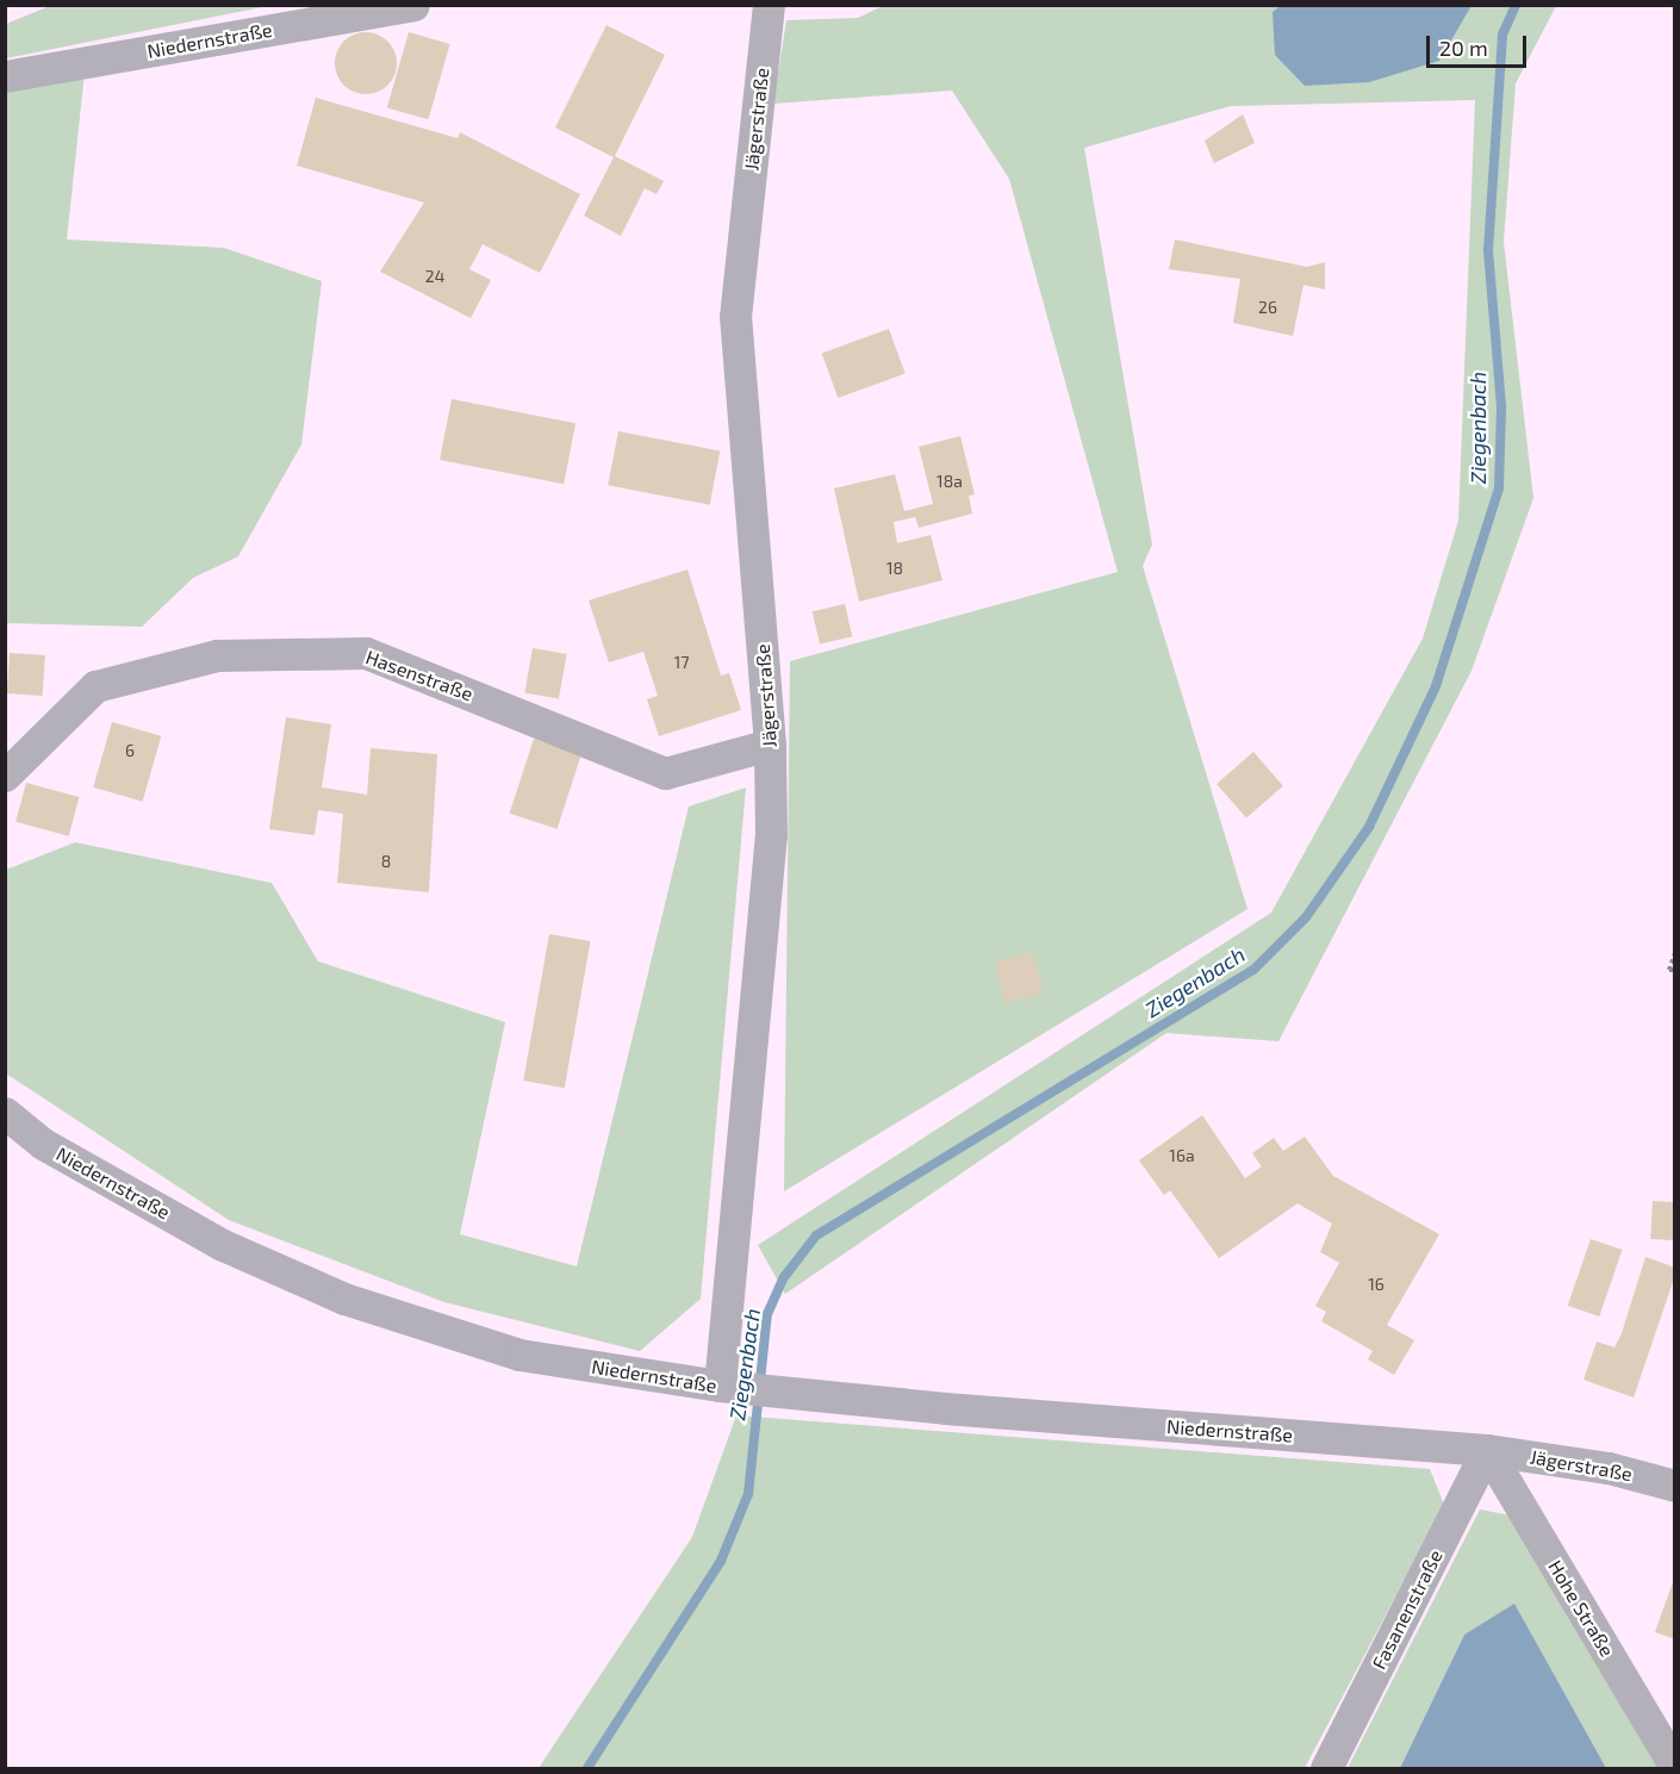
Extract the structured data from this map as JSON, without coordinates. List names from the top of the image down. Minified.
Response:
{"streets":{"street":["Niedernstraße","Jägerstraße","Hasenstraße","Hohe Straße","Fasanenstraße"]},"crossings":[["Niedernstraße","Jägerstraße"],["Niedernstraße","Hohe Straße"],["Niedernstraße","Fasanenstraße"],["Jägerstraße","Hasenstraße"],["Jägerstraße","Hohe Straße"],["Jägerstraße","Fasanenstraße"],["Hohe Straße","Fasanenstraße"]],"water":["Ziegenbach"],"house_numbers":["24","26","18a","18","17","6","8","16a","16"],"scale_bar":"20 m"}
